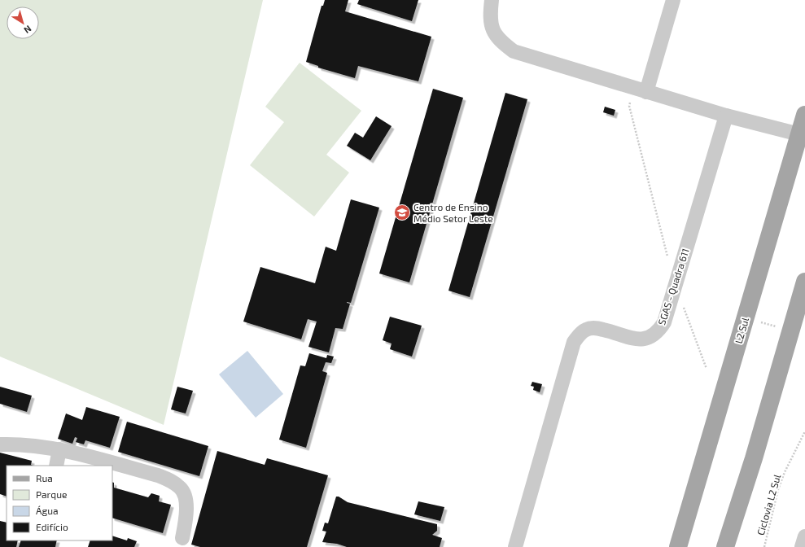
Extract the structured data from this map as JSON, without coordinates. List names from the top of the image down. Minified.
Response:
{"streets":{"main road":["L2 Sul"],"street":["SGAS - Quadra 611"],"path":["Ciclovia L2 Sul"]},"places":{"school or university":["Centro de Ensino Médio Setor Leste"]},"legend":["Rua","Parque","Água","Edifício"],"north":"bottom right"}
